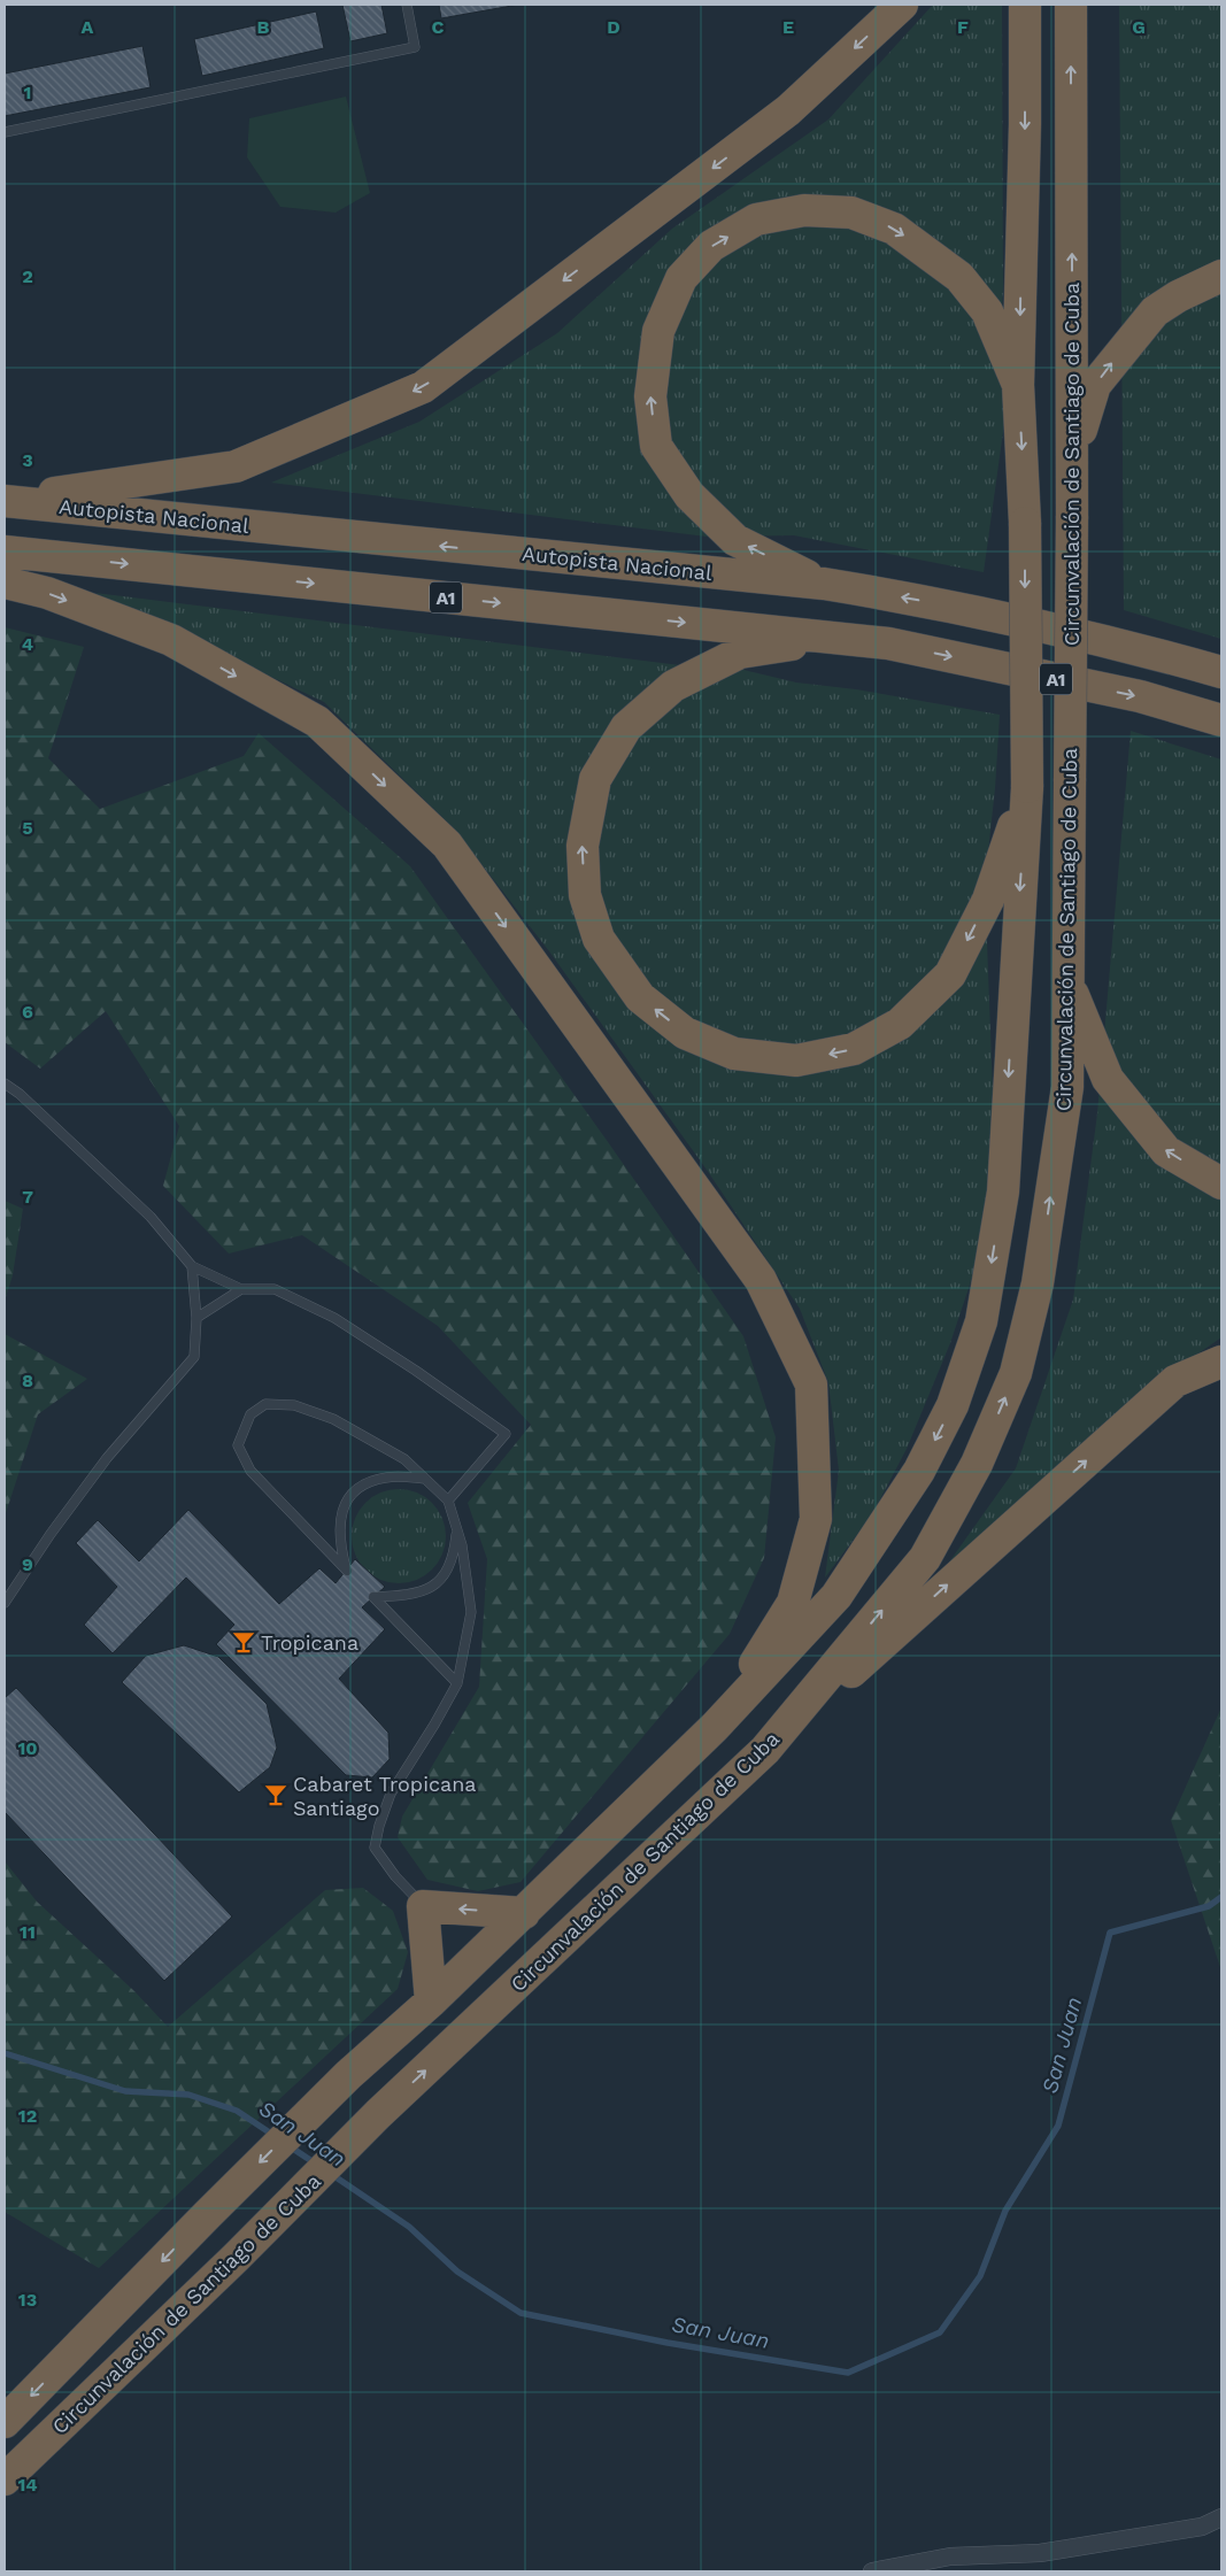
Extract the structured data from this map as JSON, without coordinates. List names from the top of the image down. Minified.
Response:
{"streets":{"highway":["Circunvalación de Santiago de Cuba","Autopista Nacional","A1"]},"water":["San Juan"],"places":{"bar":["Tropicana","Cabaret Tropicana Santiago"]},"grid":{"columns":["A","B","C","D","E","F","G"],"rows":["1","2","3","4","5","6","7","8","9","10","11","12","13","14"]}}
